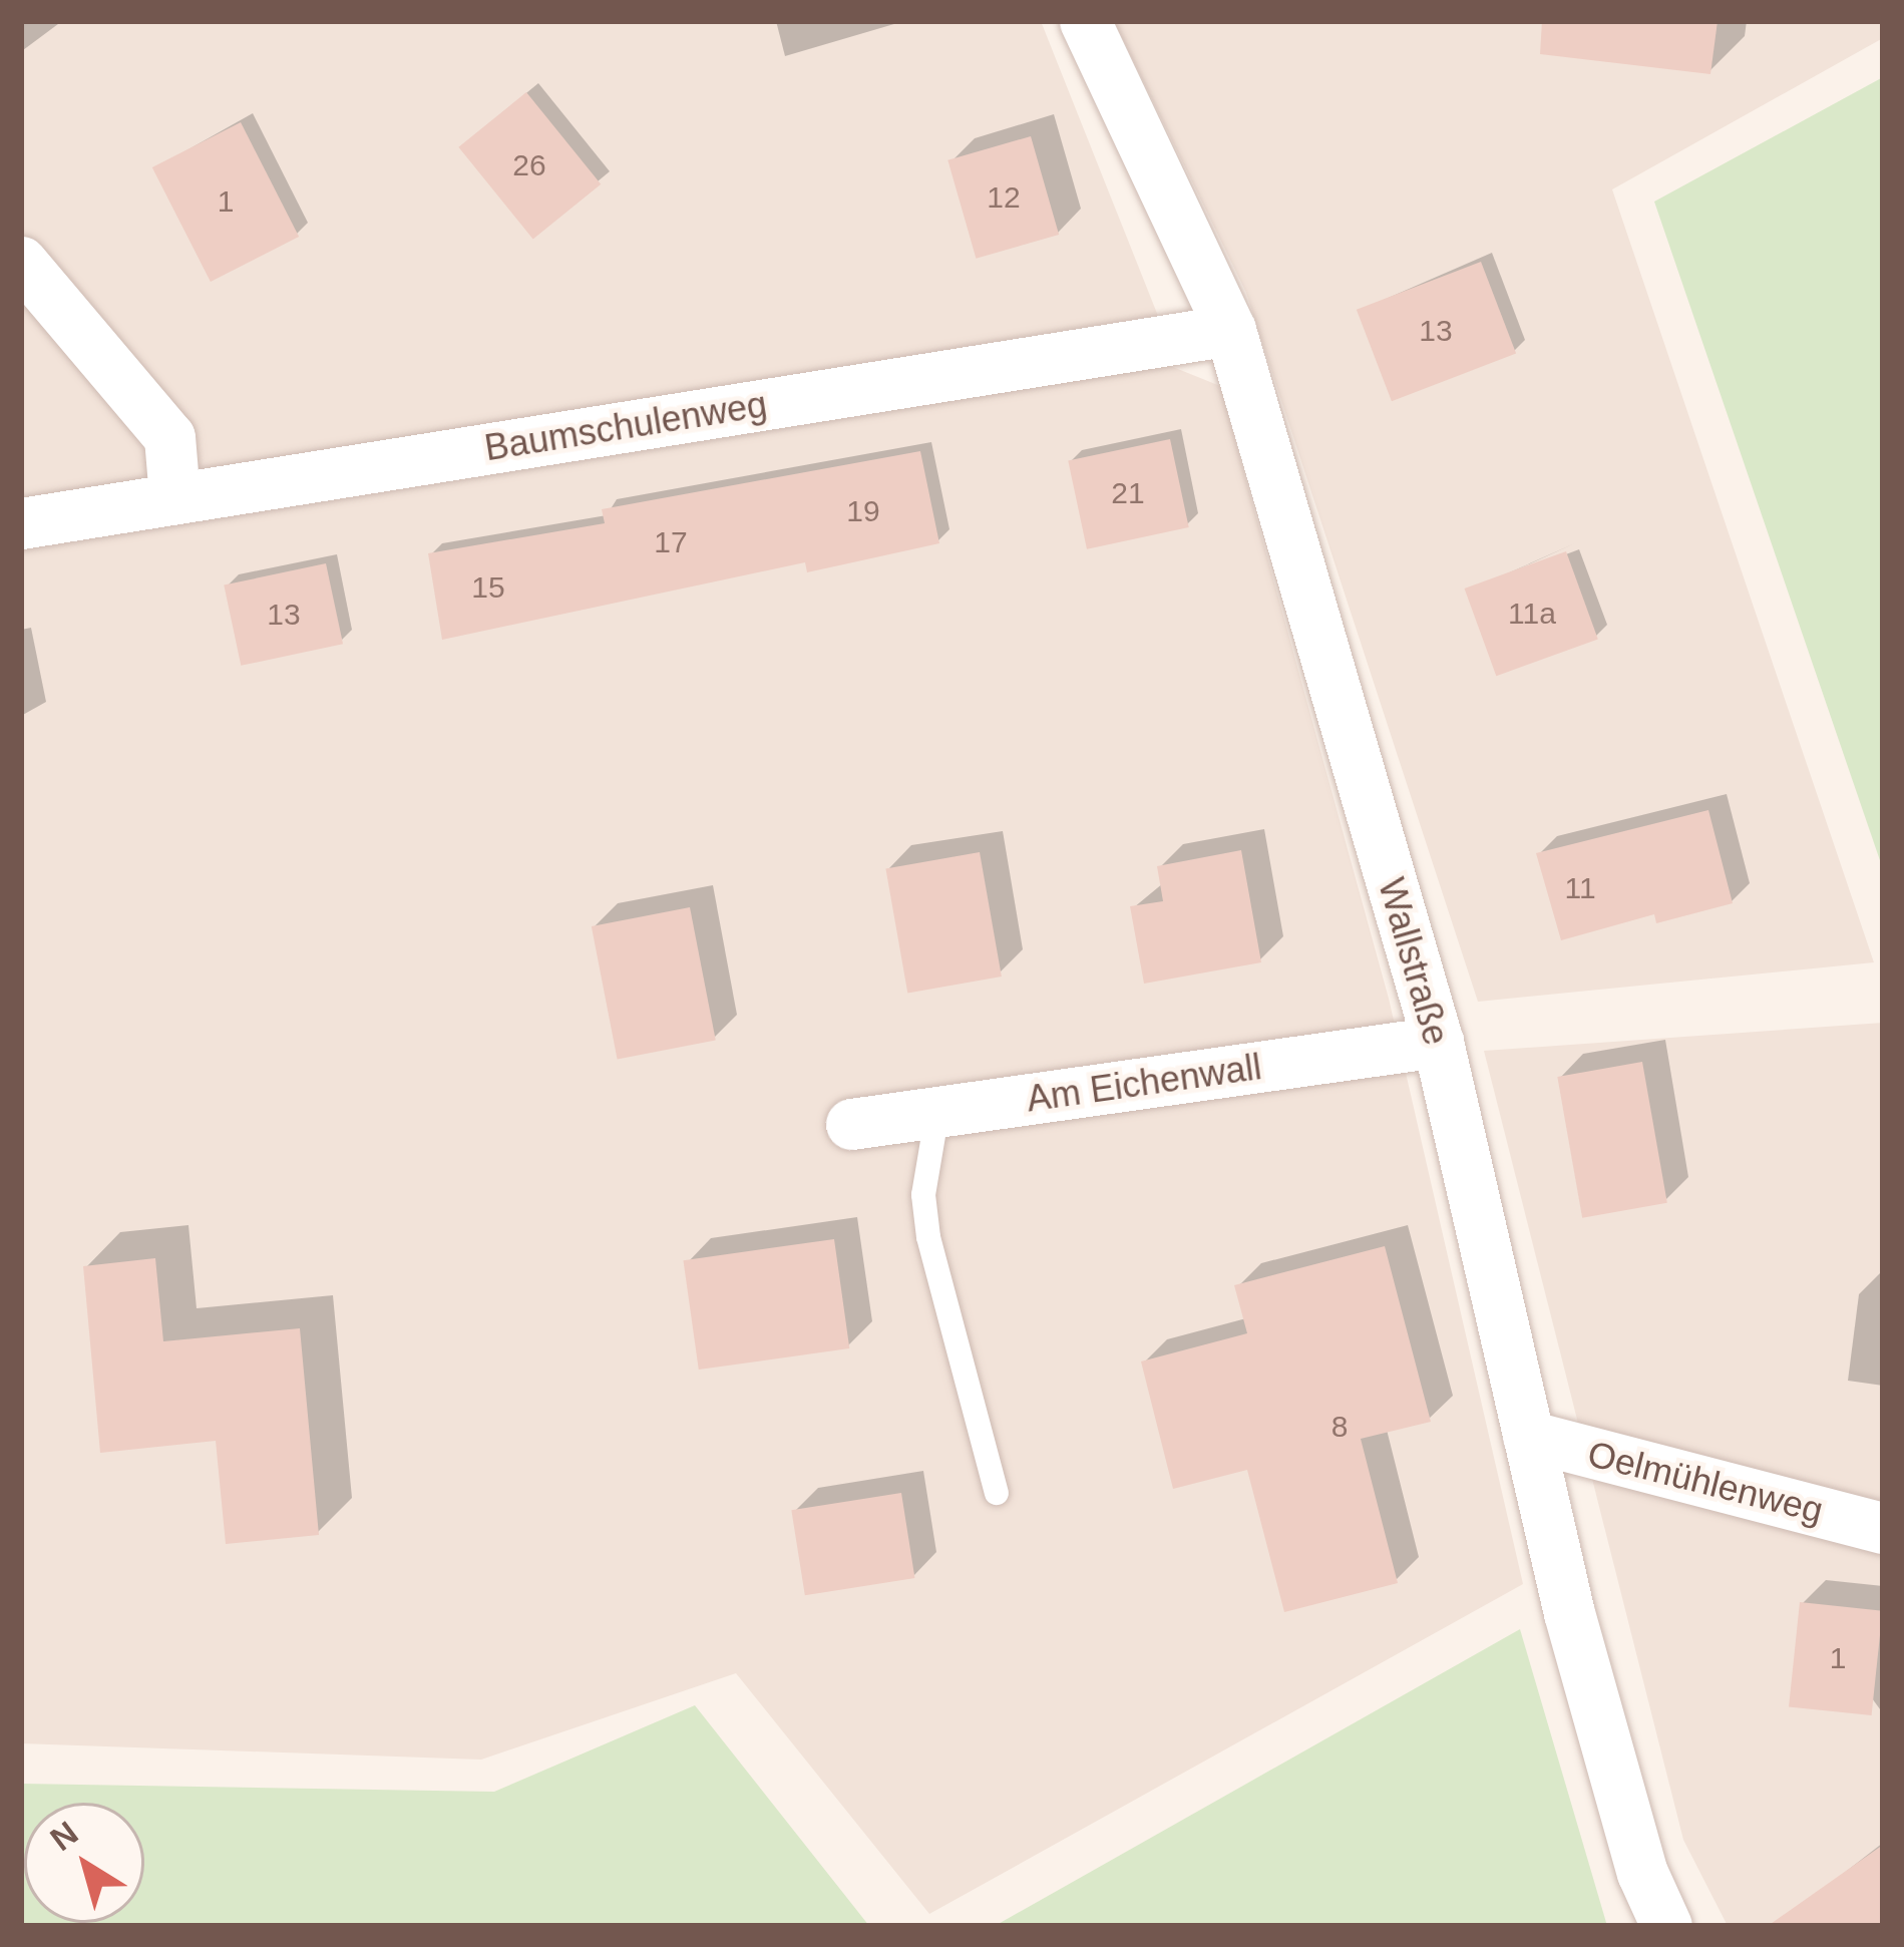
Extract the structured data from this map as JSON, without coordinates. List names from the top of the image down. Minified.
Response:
{"streets":{"street":["Baumschulenweg","Wallstraße","Am Eichenwall","Oelmühlenweg"]},"crossings":[["Baumschulenweg","Wallstraße"],["Wallstraße","Am Eichenwall"],["Wallstraße","Oelmühlenweg"]],"house_numbers":["26","12","1","13","21","19","17","15","11a","13","11","8","1"],"north":"top left"}
